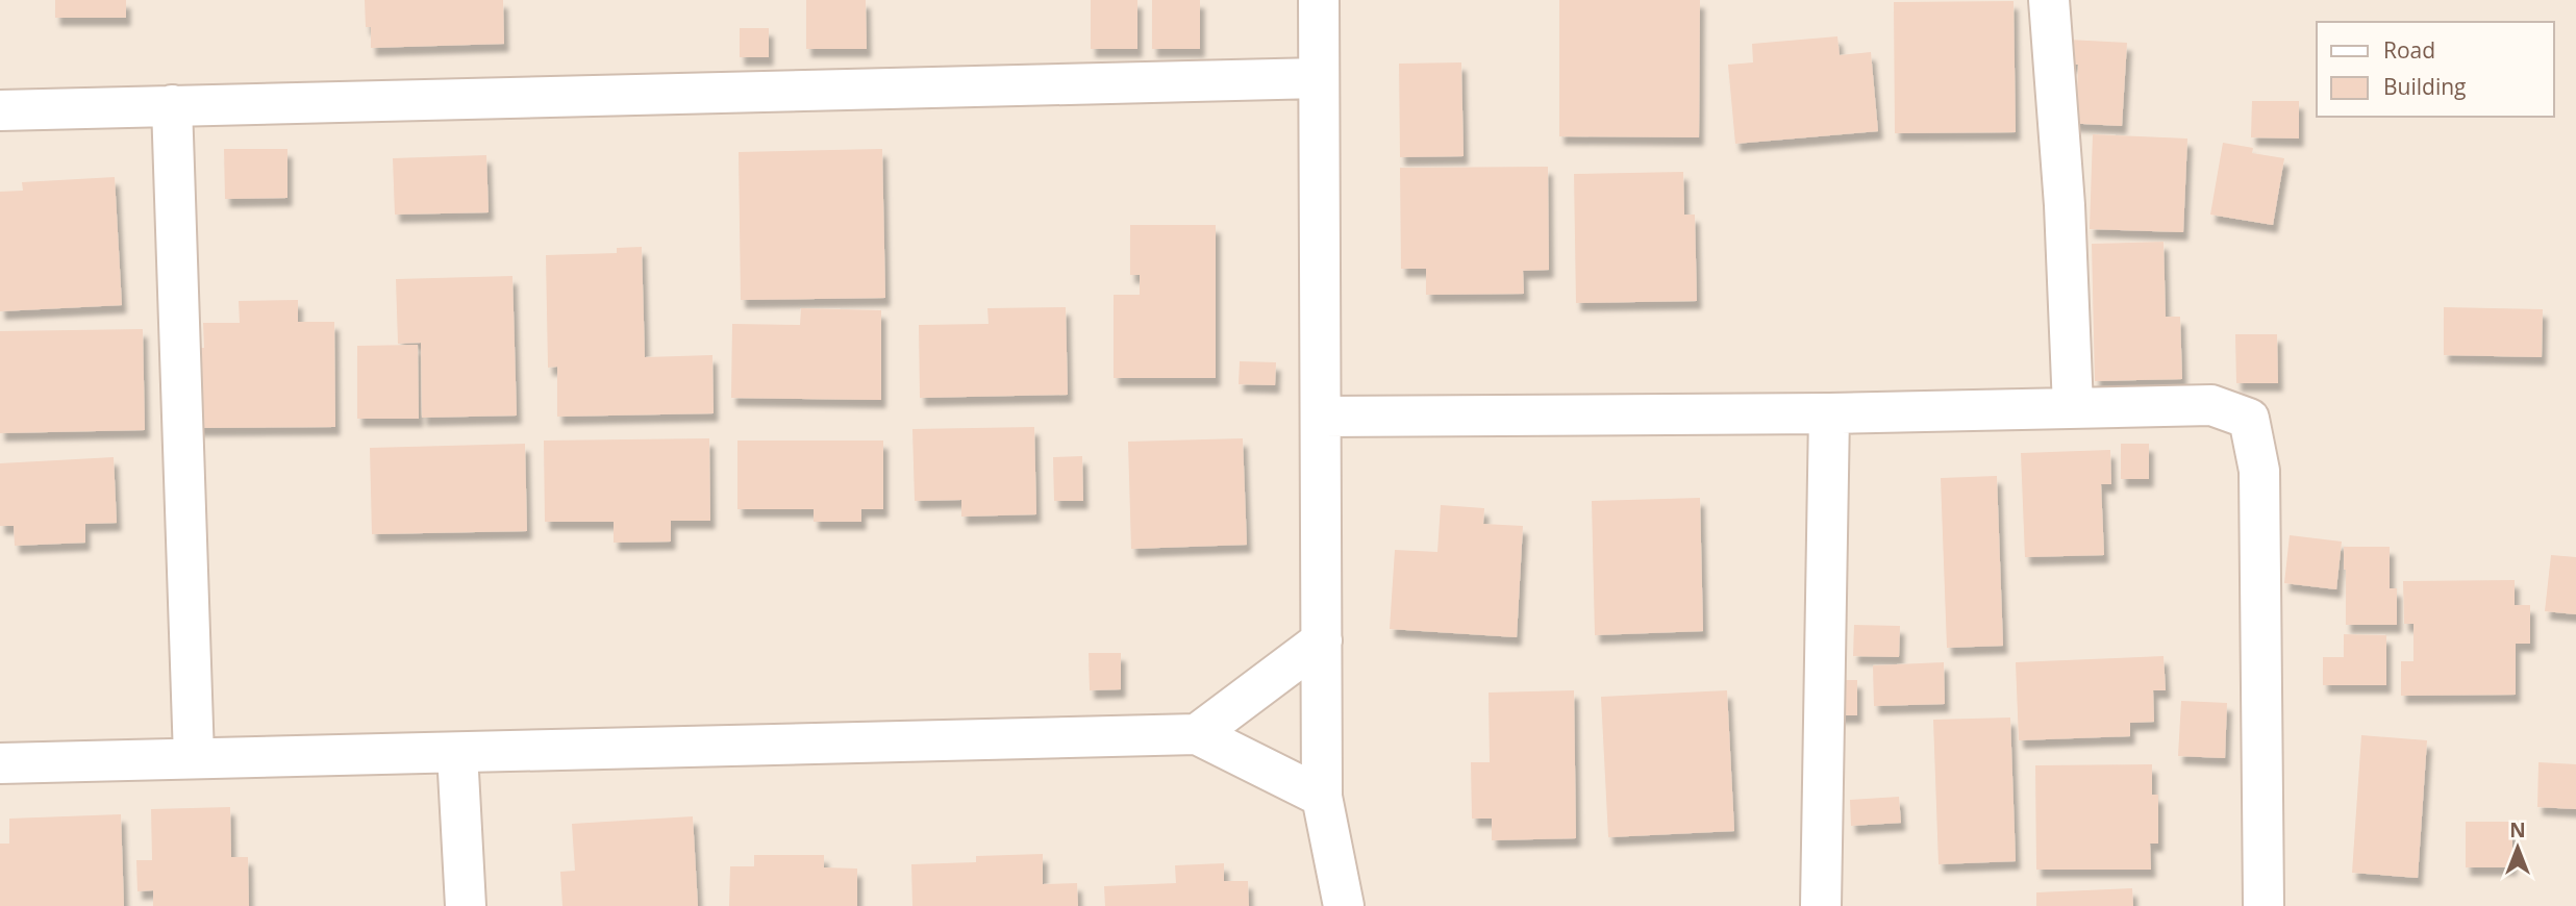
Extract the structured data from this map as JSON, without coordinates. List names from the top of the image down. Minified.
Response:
{"legend":["Road","Building"],"north":"top"}
